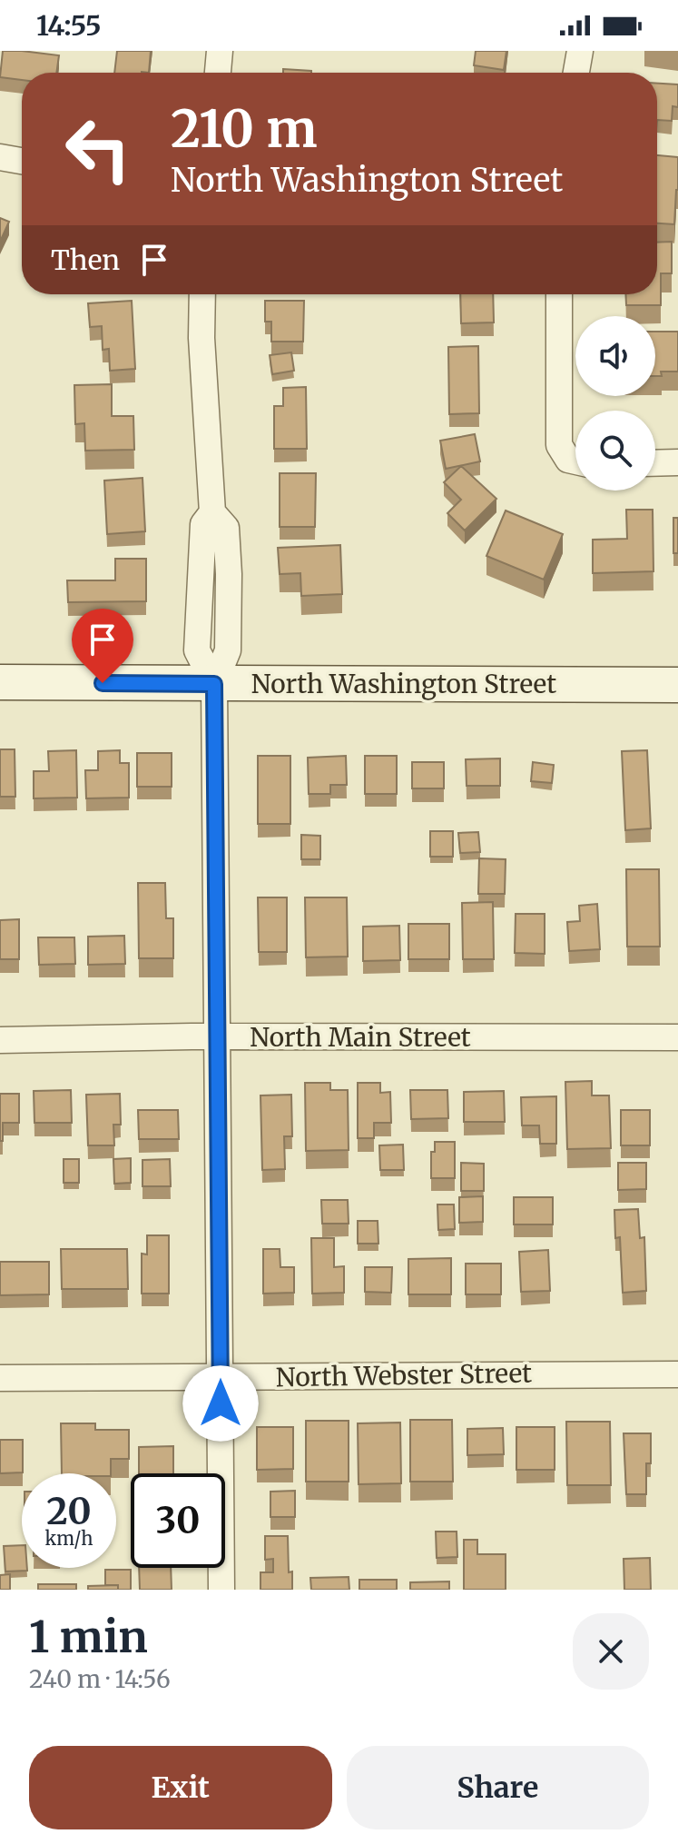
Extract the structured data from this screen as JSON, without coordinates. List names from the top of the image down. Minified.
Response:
{"streets":{"main road":["North Washington Street"],"street":["North Main Street","North Webster Street"]},"page":{"status":"14:55","turn":["210 m","North Washington Street"],"then":"Then","speed":"20 km/h","limit":"30","heading":["1 min","240 m · 14:56"],"buttons":["Exit","Share"]}}
